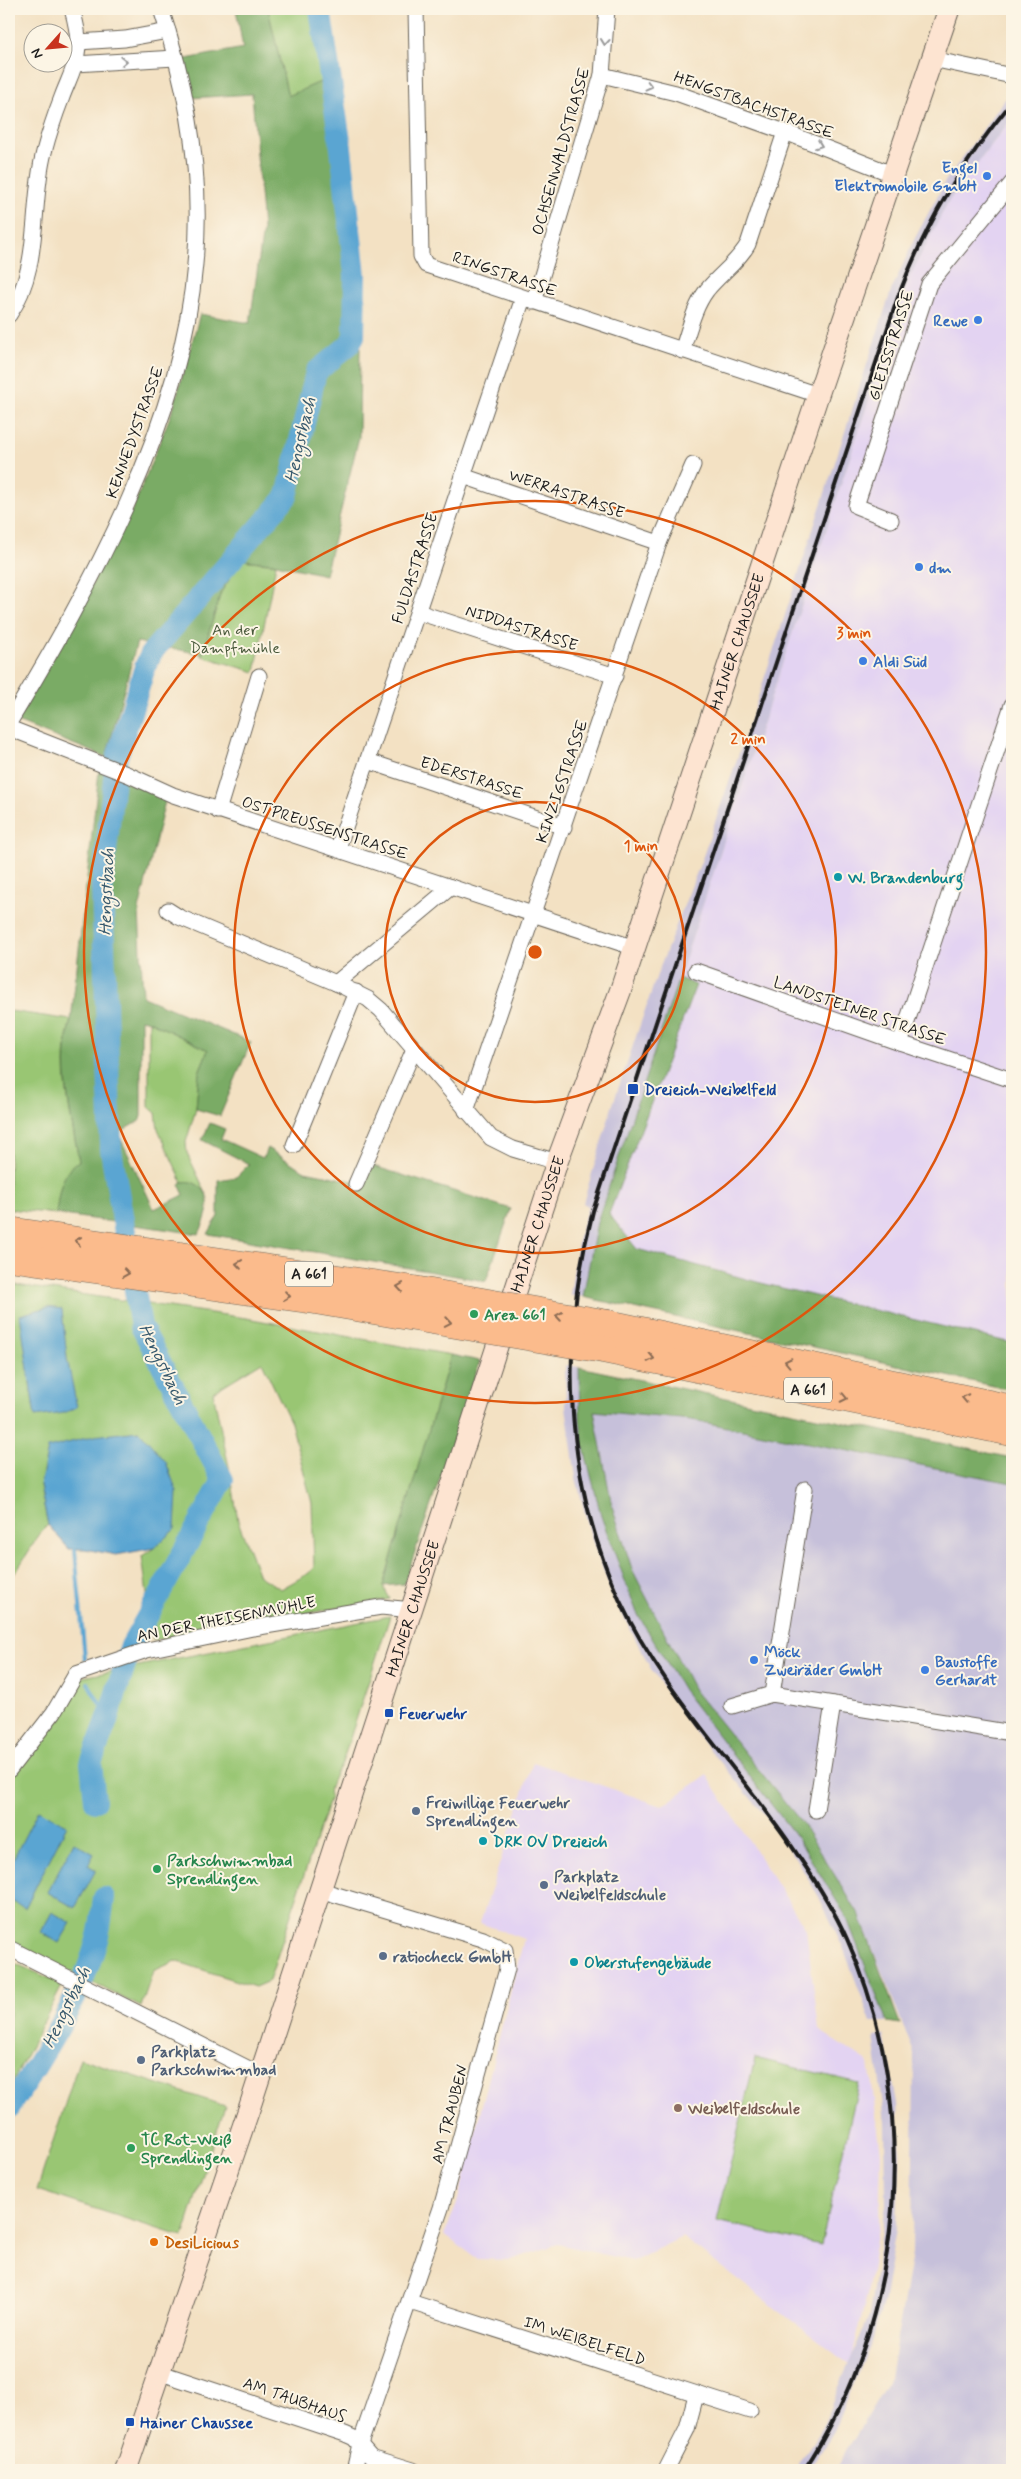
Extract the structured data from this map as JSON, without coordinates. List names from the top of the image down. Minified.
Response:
{"streets":{"highway":["A 661"],"street":["HENGSTBACHSTRASSE","OCHSENWALDSTRASSE","RINGSTRASSE","GLEISSTRASSE","KENNEDYSTRASSE","WERRASTRASSE","FULDASTRASSE","NIDDASTRASSE","HAINER CHAUSSEE","EDERSTRASSE","KINZIGSTRASSE","OSTPREUSSENSTRASSE","LANDSTEINER STRASSE","AN DER THEISENMÜHLE","AM TRAUBEN","IM WEIBELFELD","AM TAUBHAUS"]},"crossings":[["HENGSTBACHSTRASSE","OCHSENWALDSTRASSE"],["HENGSTBACHSTRASSE","HAINER CHAUSSEE"],["OCHSENWALDSTRASSE","RINGSTRASSE"],["OCHSENWALDSTRASSE","FULDASTRASSE"],["RINGSTRASSE","FULDASTRASSE"],["RINGSTRASSE","HAINER CHAUSSEE"],["WERRASTRASSE","FULDASTRASSE"],["WERRASTRASSE","KINZIGSTRASSE"],["FULDASTRASSE","NIDDASTRASSE"],["FULDASTRASSE","EDERSTRASSE"],["FULDASTRASSE","OSTPREUSSENSTRASSE"],["NIDDASTRASSE","KINZIGSTRASSE"],["HAINER CHAUSSEE","OSTPREUSSENSTRASSE"],["HAINER CHAUSSEE","AN DER THEISENMÜHLE"],["HAINER CHAUSSEE","AM TRAUBEN"],["HAINER CHAUSSEE","AM TAUBHAUS"],["EDERSTRASSE","KINZIGSTRASSE"],["KINZIGSTRASSE","OSTPREUSSENSTRASSE"],["AM TRAUBEN","IM WEIBELFELD"],["AM TRAUBEN","AM TAUBHAUS"]],"one_way":["HENGSTBACHSTRASSE"],"water":["Hengstbach"],"parks":["An der Dampfmühle"],"places":{"other":["Engel Elektromobile GmbH","Rewe","dm","Aldi Süd","W. Brandenburg","Area 661","Möck Zweiräder GmbH","Baustoffe Gerhardt","Freiwillige Feuerwehr Sprendlingen","DRK OV Dreieich","Parkschwimmbad Sprendlingen","Parkplatz Weibelfeldschule","ratiocheck GmbH","Oberstufengebäude","Parkplatz Parkschwimmbad","Weibelfeldschule","TC Rot-Weiß Sprendlingen","DesiLicious"],"transit":["Dreieich-Weibelfeld","Feuerwehr","Hainer Chaussee"]},"north":"bottom left","rings":["3 min","2 min","1 min"]}
